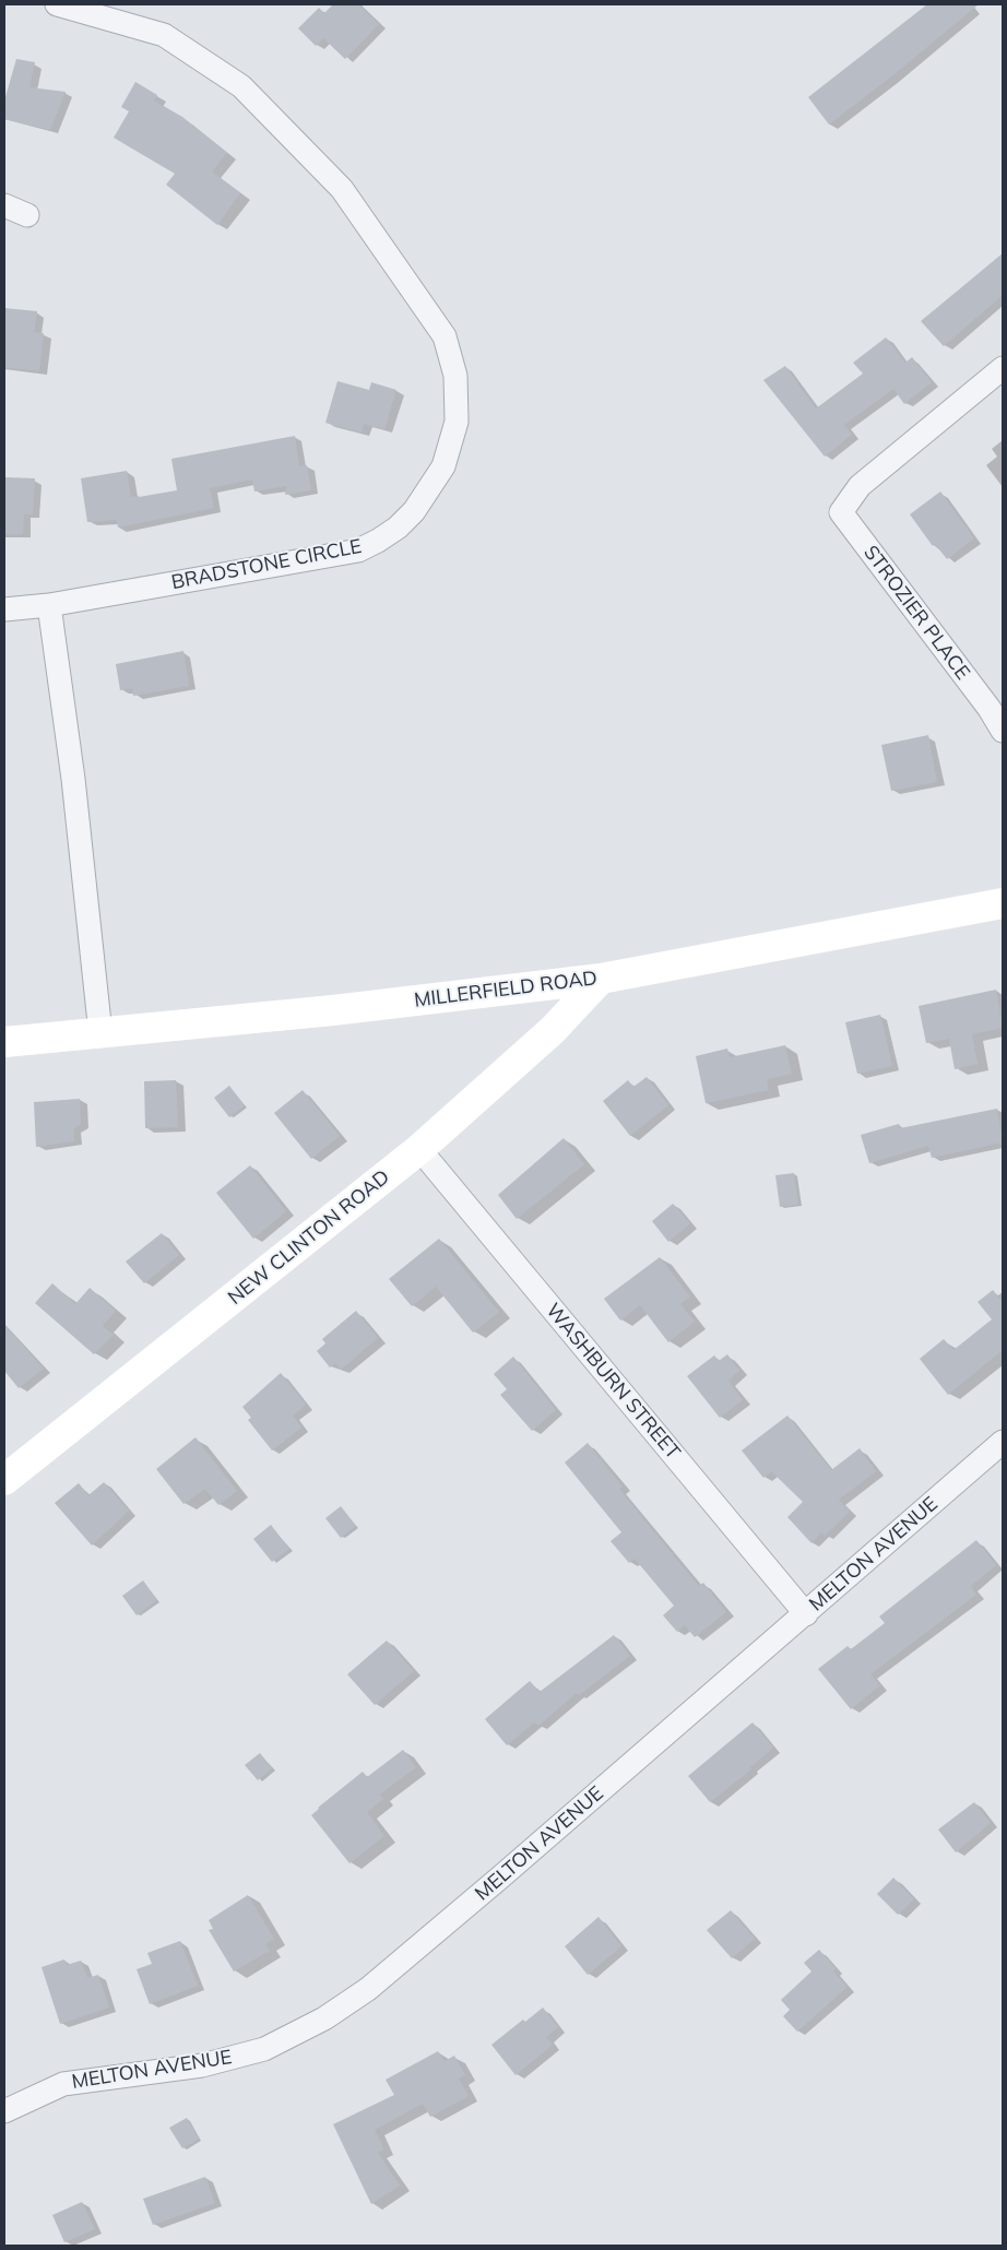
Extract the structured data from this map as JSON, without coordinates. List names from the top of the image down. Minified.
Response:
{"streets":{"main road":["MILLERFIELD ROAD","NEW CLINTON ROAD"],"street":["BRADSTONE CIRCLE","STROZIER PLACE","WASHBURN STREET","MELTON AVENUE"]},"crossings":[["MILLERFIELD ROAD","NEW CLINTON ROAD"],["NEW CLINTON ROAD","WASHBURN STREET"],["WASHBURN STREET","MELTON AVENUE"]]}
